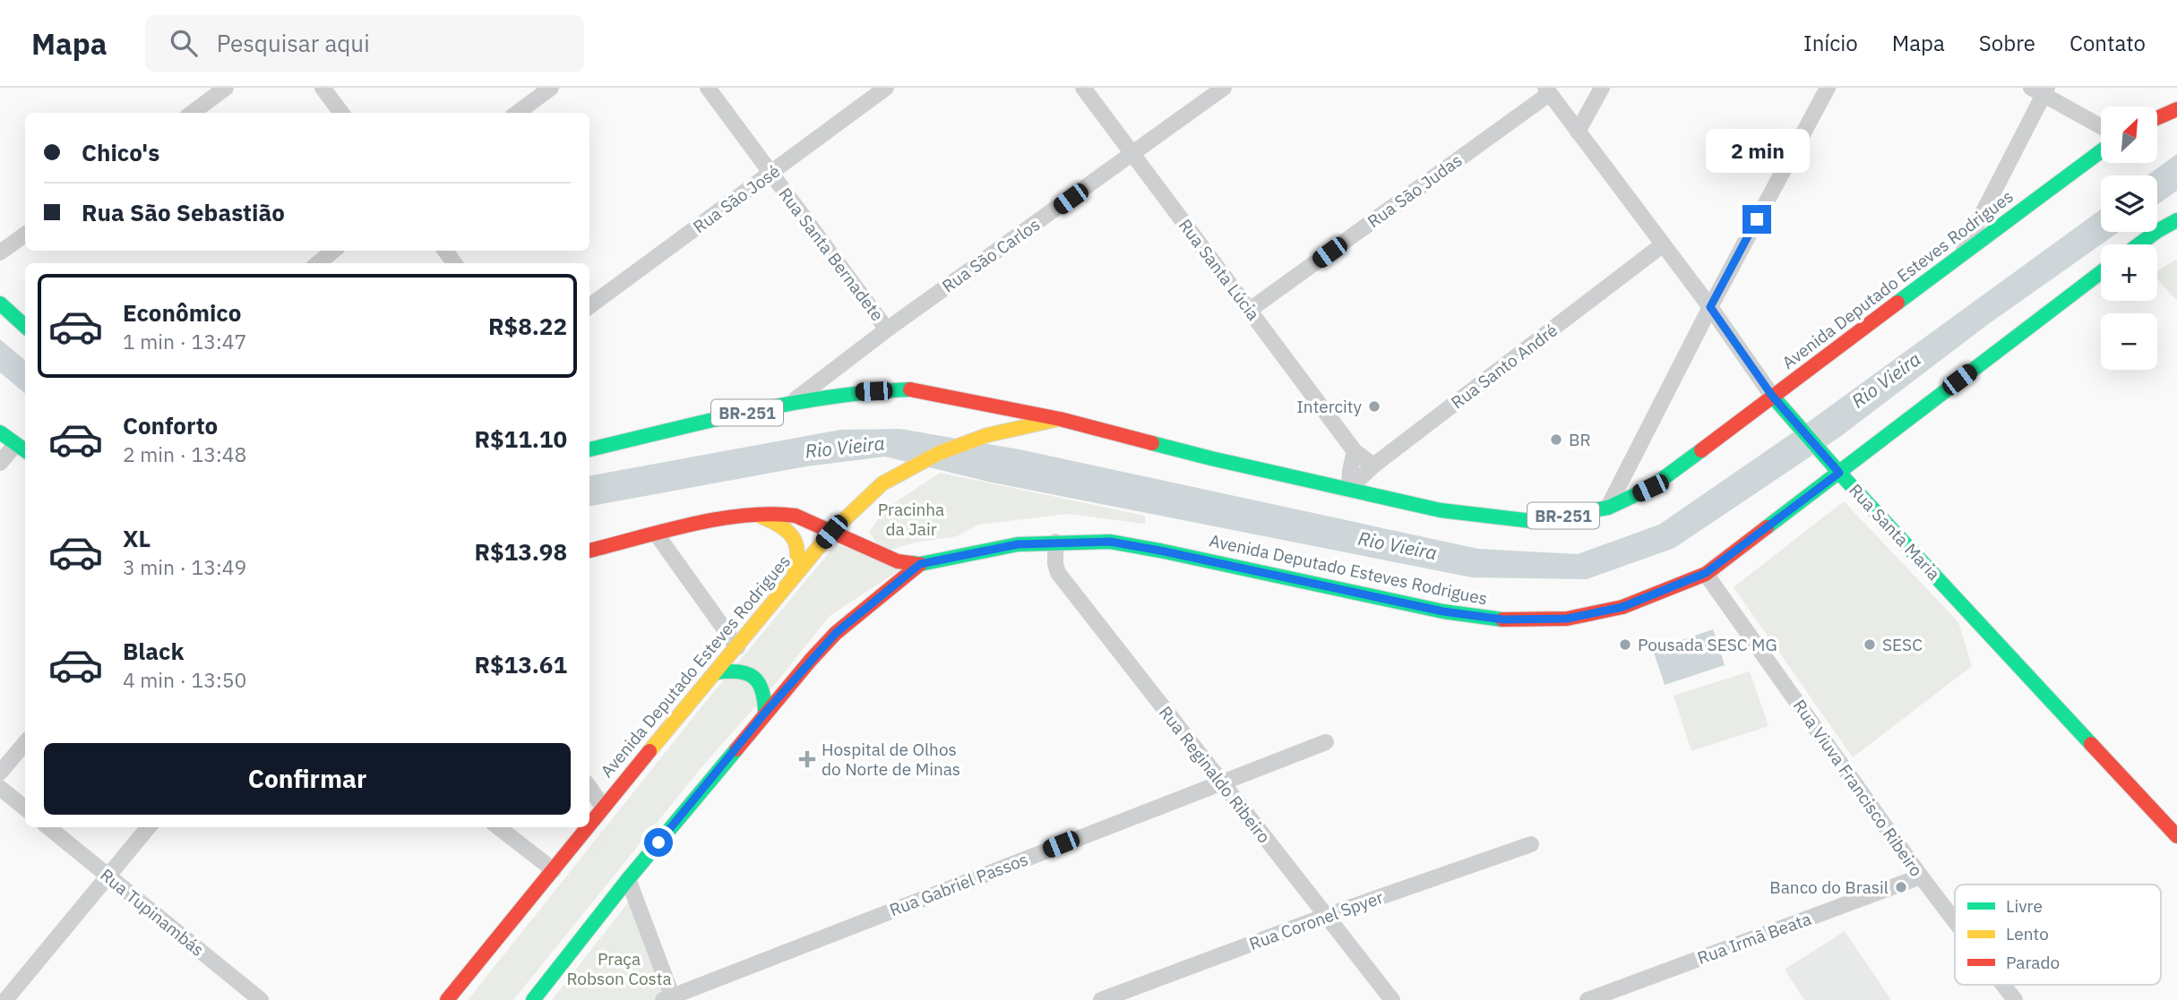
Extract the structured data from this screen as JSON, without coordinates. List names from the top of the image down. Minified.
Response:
{"streets":{"main road":["Avenida Deputado Esteves Rodrigues","BR-251","Rua Santa Maria"],"street":["Rua São Judas","Rua São José","Rua Santa Bernadete","Rua São Carlos","Rua Santa Lúcia","Rua Santo André","Rua Reginaldo Ribeiro","Rua Viuva Francisco Ribeiro","Rua Gabriel Passos","Rua Tupinambás","Rua Coronel Spyer","Rua Irmã Beata"]},"crossings":[["Rua São Judas","Rua Santa Lúcia"],["Rua São Judas","Rua Santa Maria"],["Rua São José","Rua Santa Bernadete"],["Rua Santa Bernadete","Rua São Carlos"],["Rua São Carlos","Rua Santa Lúcia"],["Rua São Carlos","Avenida Deputado Esteves Rodrigues"],["Rua Santa Lúcia","Rua Santo André"],["Avenida Deputado Esteves Rodrigues","Rua Santo André"],["Avenida Deputado Esteves Rodrigues","Rua Santa Maria"],["Avenida Deputado Esteves Rodrigues","Rua Reginaldo Ribeiro"],["Avenida Deputado Esteves Rodrigues","Rua Viuva Francisco Ribeiro"],["Rua Santo André","Rua Santa Maria"],["Rua Reginaldo Ribeiro","Rua Gabriel Passos"],["Rua Reginaldo Ribeiro","Rua Coronel Spyer"],["Rua Viuva Francisco Ribeiro","Rua Irmã Beata"]],"water":["Rio Vieira"],"parks":["Pracinha da Jair","Praça Robson Costa"],"places":{"other":["Intercity","BR","Pousada SESC MG","SESC","Banco do Brasil"],"health":["Hospital de Olhos do Norte de Minas"]},"legend":["Livre","Lento","Parado"],"north":"top right","page":{"header":"Mapa","search":"Pesquisar aqui","nav":["Início","Mapa","Sobre","Contato"],"map_buttons":["+","−"],"banner":["Chico's","Rua São Sebastião"],"bubble":"2 min","list":[{"name":"Econômico","note":"1 min · 13:47","value":"R$8.22"},{"name":"Conforto","note":"2 min · 13:48","value":"R$11.10"},{"name":"XL","note":"3 min · 13:49","value":"R$13.98"},{"name":"Black","note":"4 min · 13:50","value":"R$13.61"}],"buttons":"Confirmar"}}
